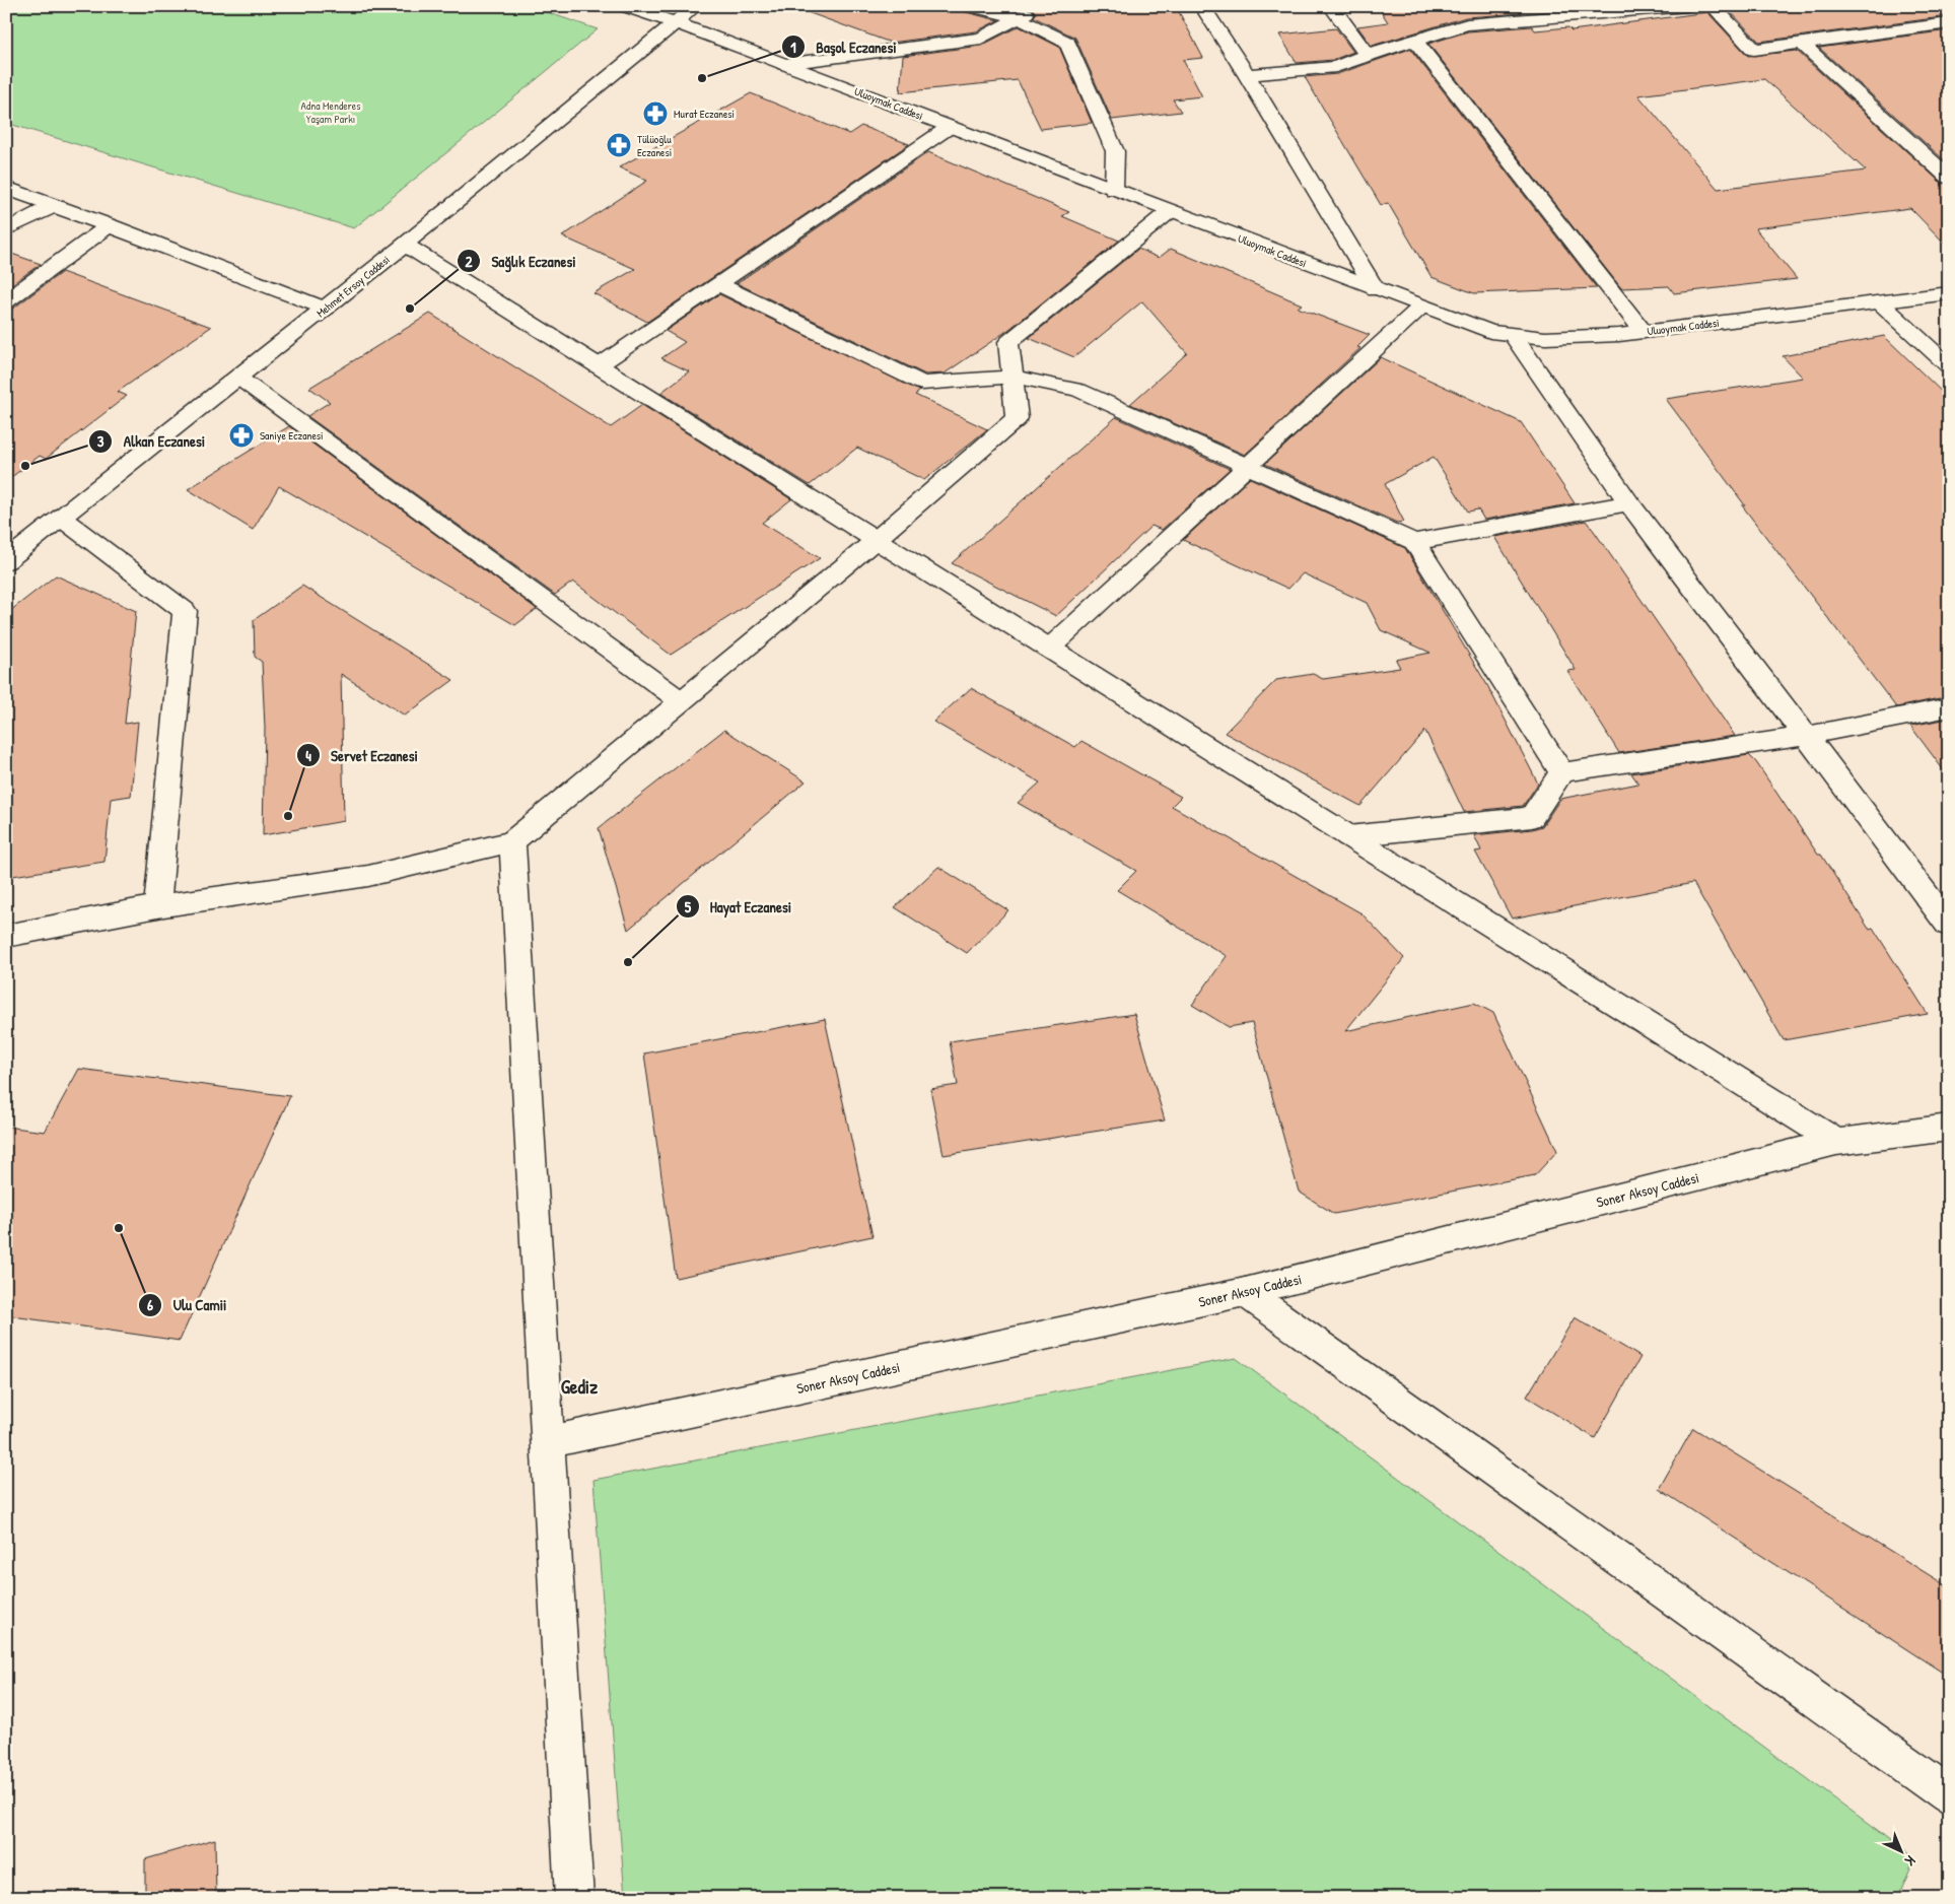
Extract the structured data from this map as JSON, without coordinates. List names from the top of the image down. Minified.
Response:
{"streets":{"street":["Uluoymak Caddesi","Mehmet Ersoy Caddesi","Soner Aksoy Caddesi"]},"crossings":[["Uluoymak Caddesi","Mehmet Ersoy Caddesi"]],"districts":["Gediz"],"parks":["Adna Menderes Yaşam Parkı"],"places":{"other":["Başol Eczanesi","Sağlık Eczanesi","Alkan Eczanesi","Servet Eczanesi","Hayat Eczanesi","Ulu Camii"],"pharmacy":["Murat Eczanesi","Tülüoğlu Eczanesi","Saniye Eczanesi"]},"north":"bottom right"}
